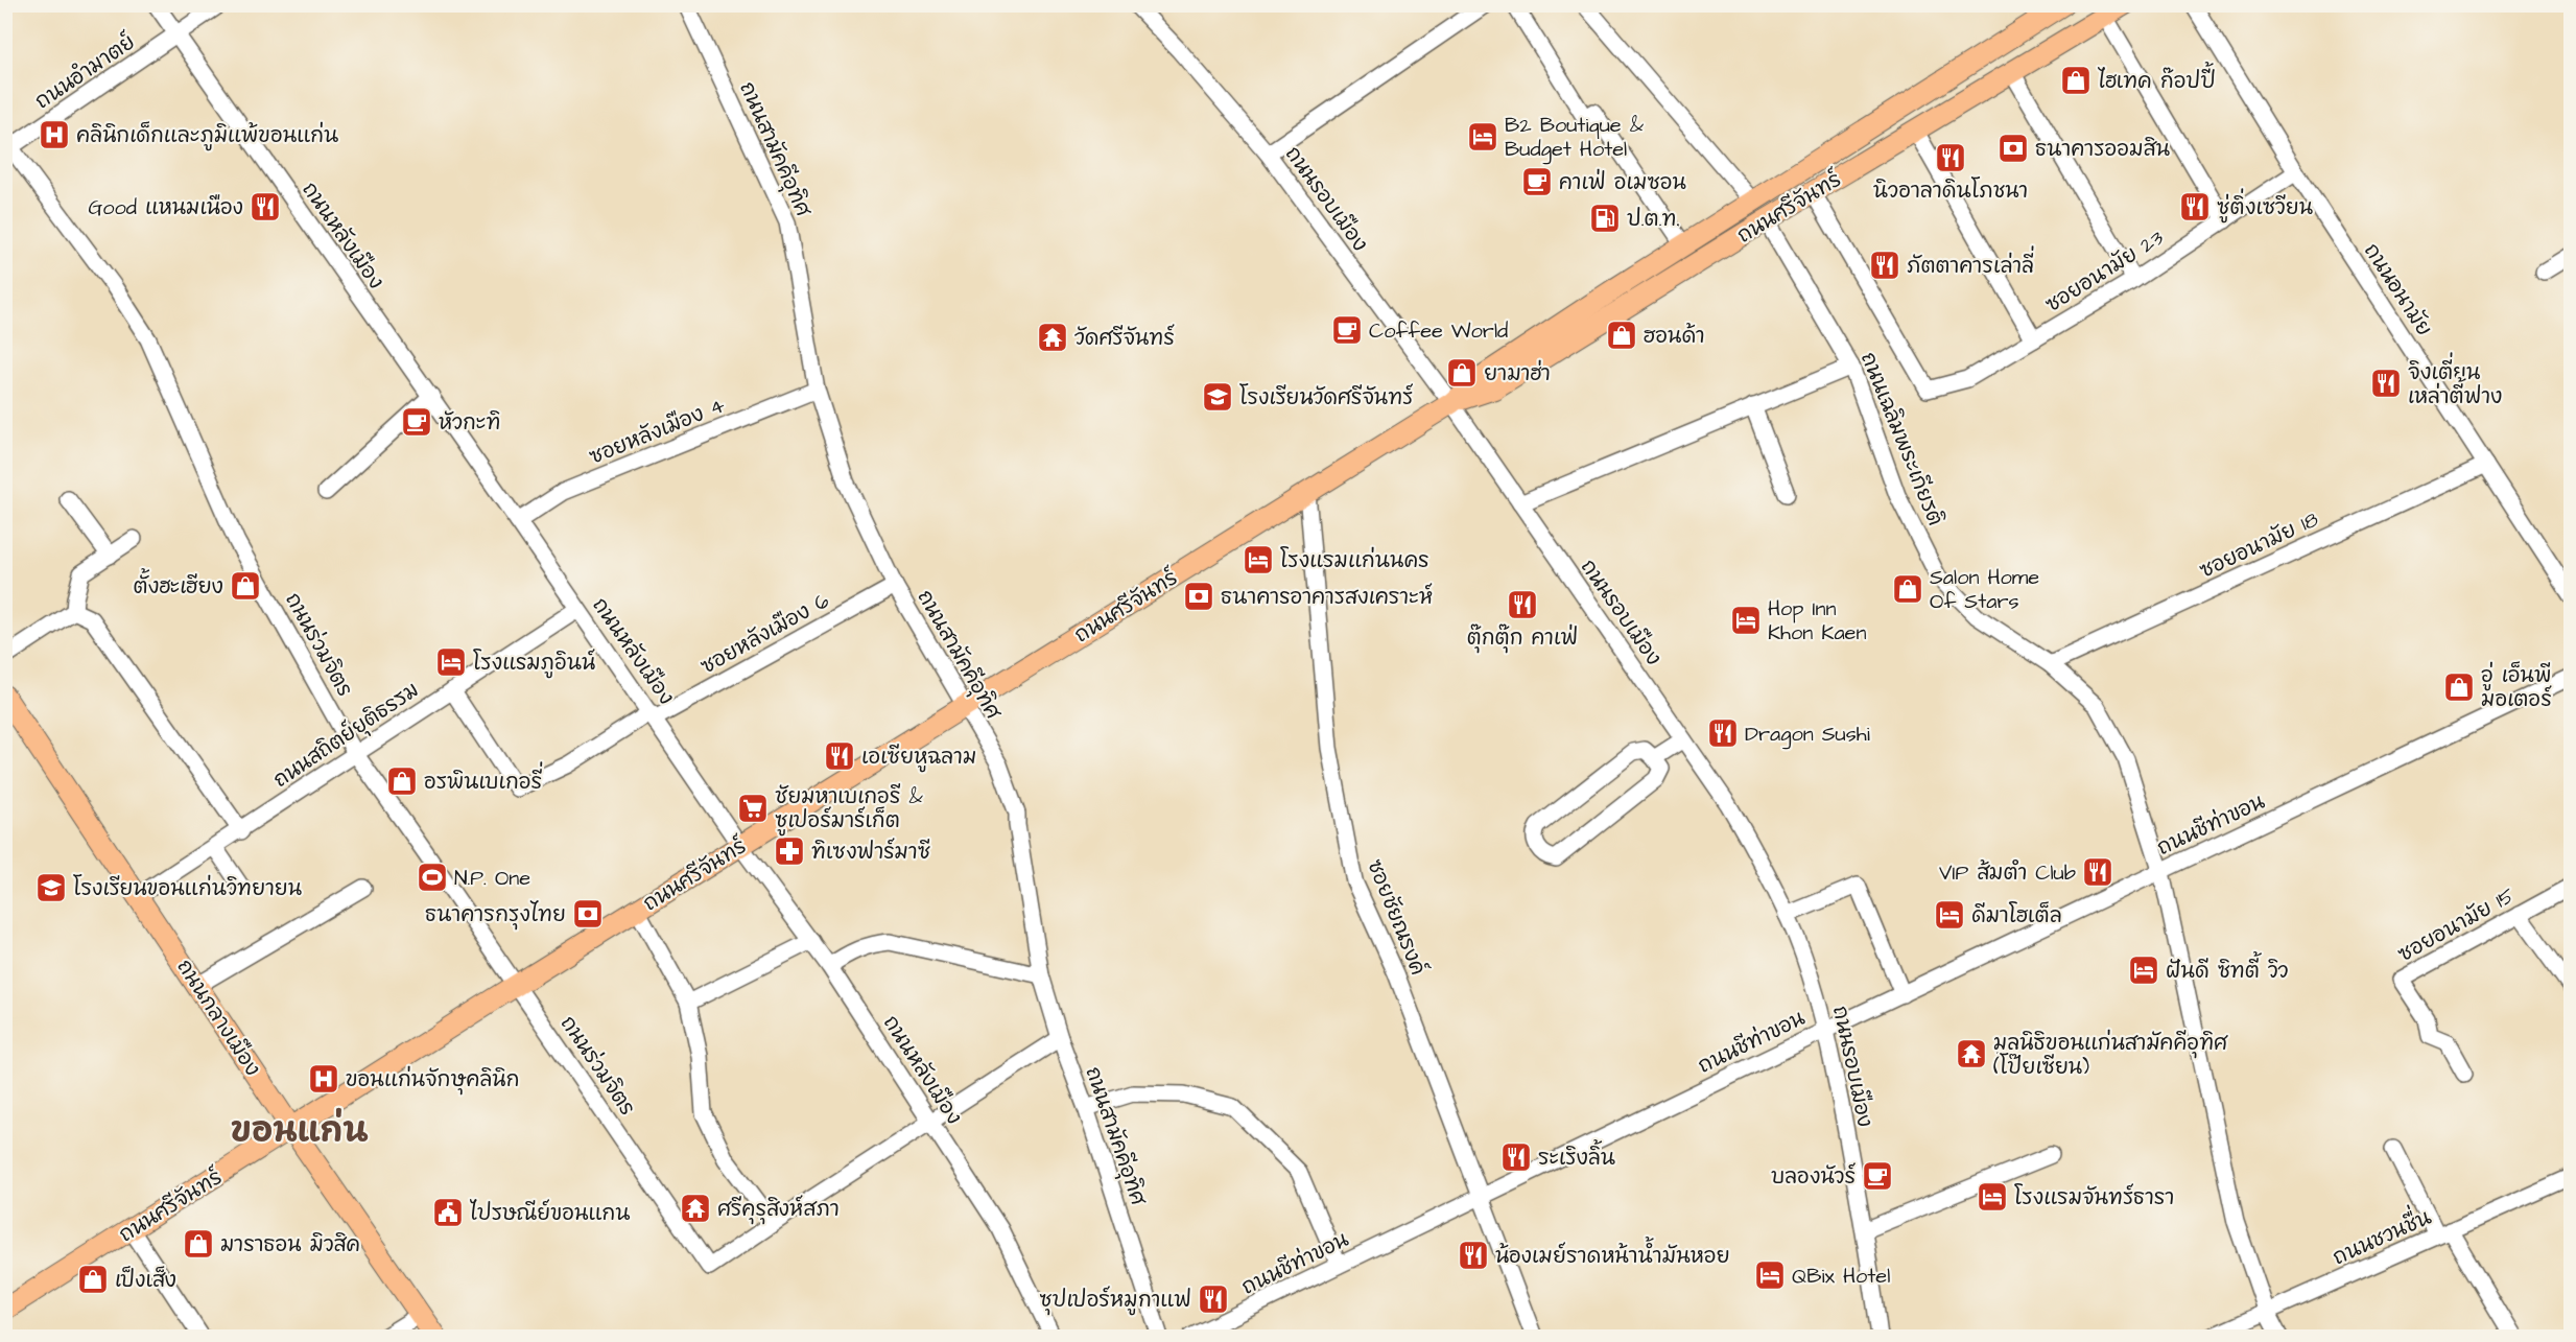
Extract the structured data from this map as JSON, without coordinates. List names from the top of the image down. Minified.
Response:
{"streets":{"main road":["ถนนศรีจันทร์","ถนนกลางเมือง"],"street":["ถนนอำมาตย์","ถนนสามัคคีอุทิศ","ถนนรอบเมือง","ถนนหลังเมือง","ซอยอนามัย 23","ถนนอนามัย","ซอยหลังเมือง 4","ถนนเฉลิมพระเกียรติ","ซอยอนามัย 18","ซอยหลังเมือง 6","ถนนร่วมจิตร","ถนนสถิตย์ยุติธรรม","ถนนชีท่าขอน","ซอยชัยณรงค์","ซอยอนามัย 15","ถนนชวนชื่น"]},"crossings":[["ถนนอำมาตย์","ถนนหลังเมือง"],["ถนนอำมาตย์","ถนนร่วมจิตร"],["ถนนสามัคคีอุทิศ","ถนนศรีจันทร์"],["ถนนสามัคคีอุทิศ","ซอยหลังเมือง 4"],["ถนนสามัคคีอุทิศ","ซอยหลังเมือง 6"],["ถนนรอบเมือง","ถนนศรีจันทร์"],["ถนนรอบเมือง","ถนนชีท่าขอน"],["ถนนศรีจันทร์","ถนนหลังเมือง"],["ถนนศรีจันทร์","ซอยอนามัย 23"],["ถนนศรีจันทร์","ถนนเฉลิมพระเกียรติ"],["ถนนศรีจันทร์","ถนนร่วมจิตร"],["ถนนศรีจันทร์","ซอยชัยณรงค์"],["ถนนศรีจันทร์","ถนนกลางเมือง"],["ถนนหลังเมือง","ซอยหลังเมือง 4"],["ถนนหลังเมือง","ซอยหลังเมือง 6"],["ถนนหลังเมือง","ถนนสถิตย์ยุติธรรม"],["ซอยอนามัย 23","ถนนอนามัย"],["ถนนอนามัย","ซอยอนามัย 18"],["ถนนเฉลิมพระเกียรติ","ซอยอนามัย 18"],["ถนนเฉลิมพระเกียรติ","ถนนชีท่าขอน"],["ถนนเฉลิมพระเกียรติ","ถนนชวนชื่น"],["ซอยหลังเมือง 6","ถนนสถิตย์ยุติธรรม"],["ถนนร่วมจิตร","ถนนสถิตย์ยุติธรรม"],["ถนนสถิตย์ยุติธรรม","ถนนกลางเมือง"],["ถนนชีท่าขอน","ซอยชัยณรงค์"]],"districts":["ขอนแก่น"],"places":{"shop":["ไฮเทค ก๊อปปี้","ฮอนด้า","ยามาฮ่า","ตั้งฮะเฮียง","Salon Home Of Stars","อู่ เอ็นพี มอเตอร์","อรพินเบเกอรี่","มาราธอน มิวสิค","เป็งเส็ง"],"hospital":["คลินิกเด็กและภูมิแพ้ขอนแก่น","ขอนแก่นจักษุคลินิก"],"hotel":["B2 Boutique & Budget Hotel","โรงแรมแก่นนคร","Hop Inn Khon Kaen","โรงแรมภูอินน์","ดีมาโฮเต็ล","ฝันดี ซิทตี้ วิว","โรงแรมจันทร์ธารา","QBix Hotel"],"bank":["ธนาคารออมสิน","ธนาคารอาคารสงเคราะห์","ธนาคารกรุงไทย"],"restaurant":["นิวอาลาดินโภชนา","Good แหนมเนือง","ซู่ติ่งเซวียน","ภัตตาคารเล่าลี่","จิงเตี่ยน เหล่าตี้ฟาง","ตุ๊กตุ๊ก คาเฟ่","Dragon Sushi","เอเซียหูฉลาม","VIP ส้มตำ Club","ระเริงลิ้น","น้องเมย์ราดหน้าน้ำมันหอย","ซุปเปอร์หมูกาแฟ"],"cafe":["คาเฟ่ อเมซอน","Coffee World","หัวกะทิ","บลองนัวร์"],"fuel station":["ป.ต.ท."],"temple":["วัดศรีจันทร์","มูลนิธิขอนแก่นสามัคคีอุทิศ (โป๊ยเซียน)","ศรีคุรุสิงห์สภา"],"school or university":["โรงเรียนวัดศรีจันทร์","โรงเรียนขอนแก่นวิทยายน"],"supermarket":["ชัยมหาเบเกอรี & ซูเปอร์มาร์เก็ต"],"pharmacy":["ทิเซงฟาร์มาซี"],"sports":["N.P. One"],"public building":["ไปรษณีย์ขอนแกน"]}}
